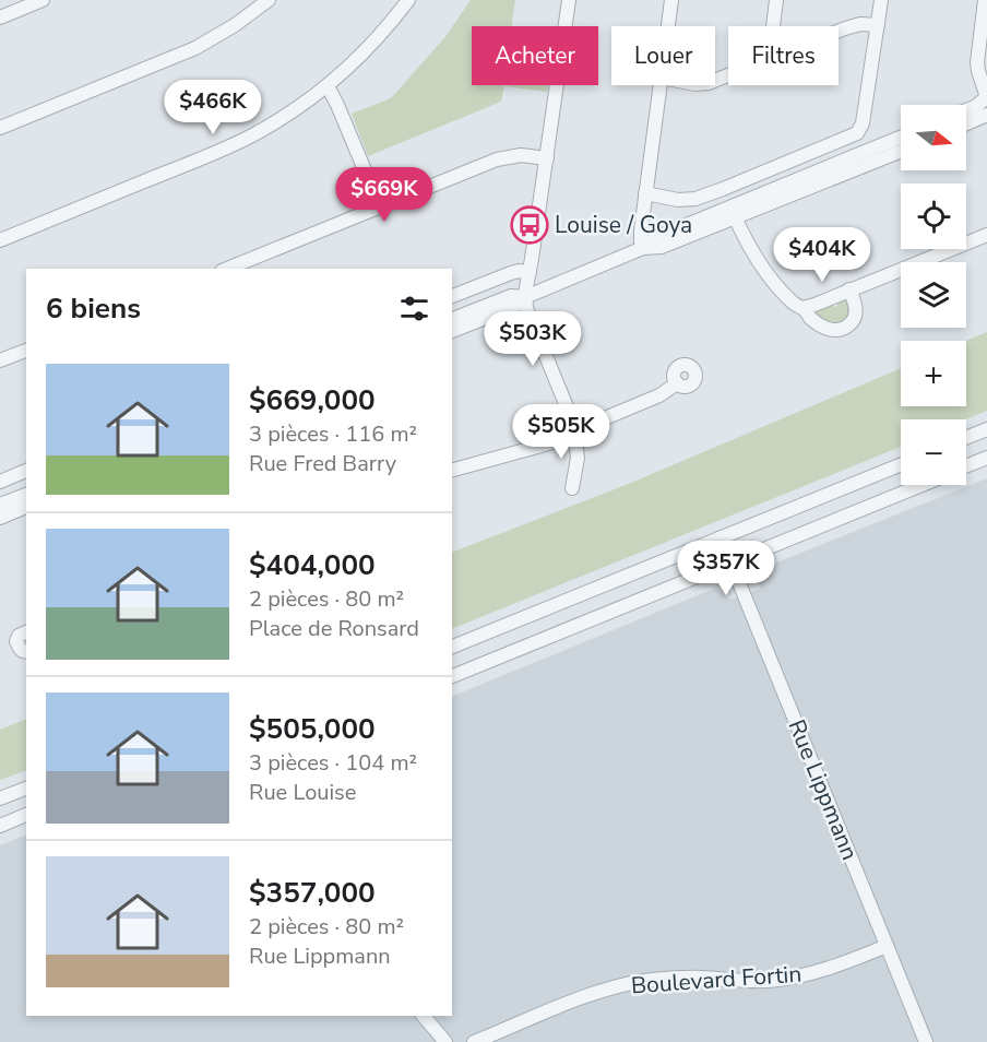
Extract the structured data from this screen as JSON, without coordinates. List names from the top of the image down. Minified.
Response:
{"streets":{"street":["Rue Lippmann","Boulevard Fortin"]},"crossings":[["Rue Lippmann","Boulevard Fortin"]],"places":{"bus stop":["Louise / Goya"]},"north":"right","page":{"chip":["Acheter","Louer","Filtres"],"price":["$466K","$669K","$404K","$503K","$505K","$357K"],"map_buttons":["+","−"],"heading":"6 biens","list":[{"name":"$669,000","note":"3 pièces · 116 m² · Rue Fred Barry"},{"name":"$404,000","note":"2 pièces · 80 m² · Place de Ronsard"},{"name":"$505,000","note":"3 pièces · 104 m² · Rue Louise"},{"name":"$357,000","note":"2 pièces · 80 m² · Rue Lippmann"}]}}
